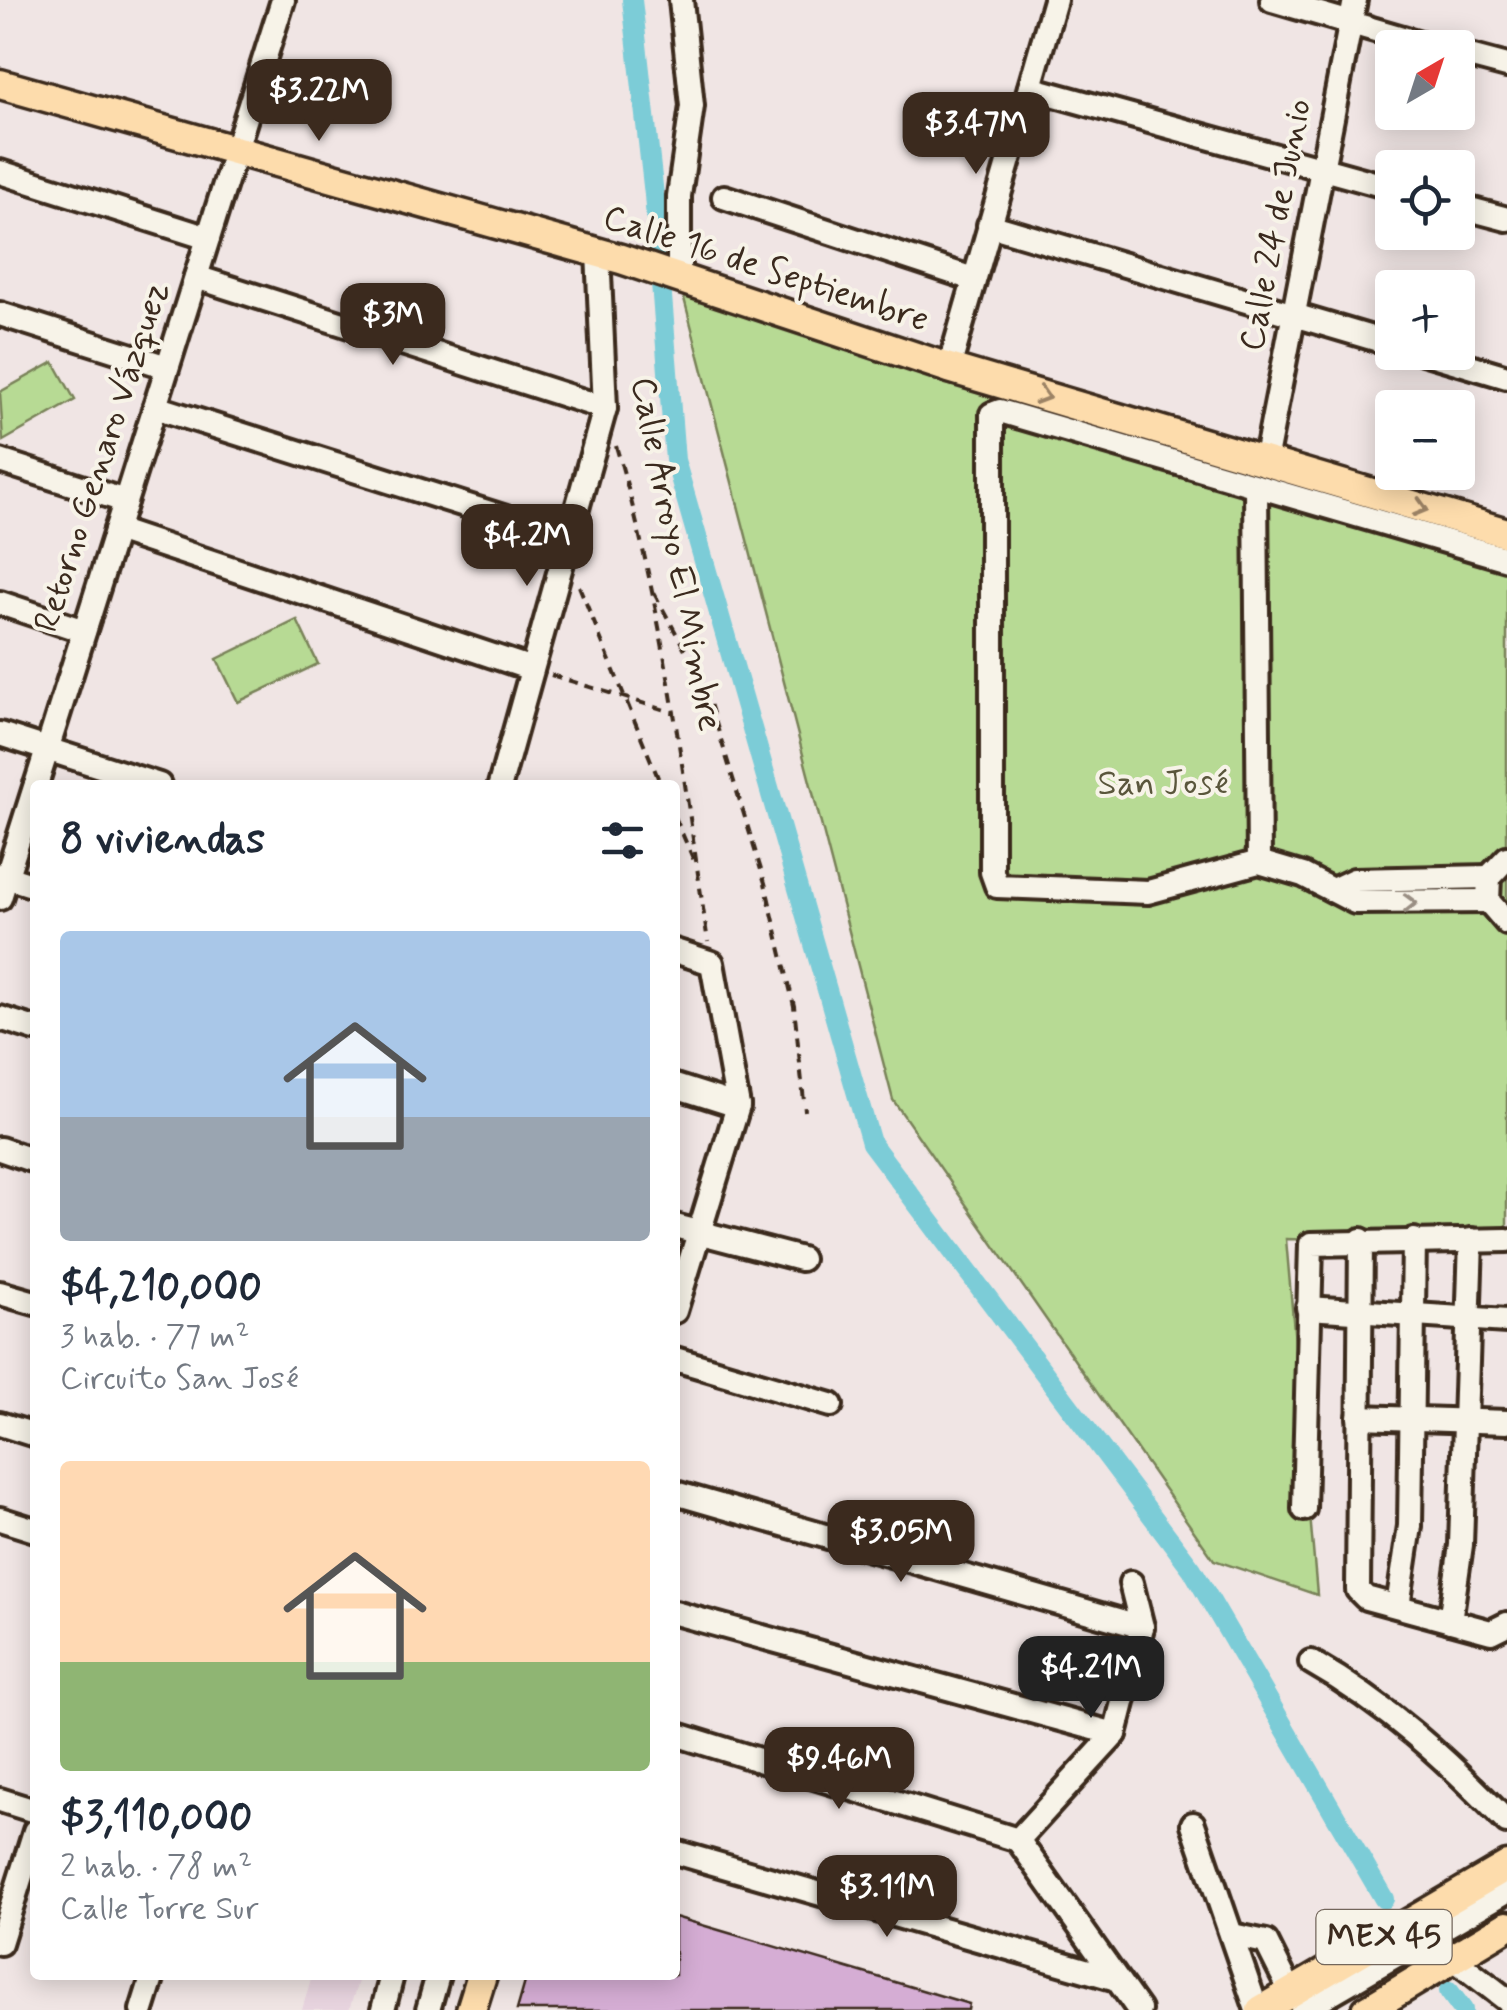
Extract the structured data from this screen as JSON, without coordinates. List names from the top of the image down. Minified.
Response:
{"streets":{"main road":["Calle 16 de Septiembre","MEX 45"],"street":["Calle 24 de Junio","Retorno Genaro Vázquez","Calle Arroyo El Mimbre"]},"crossings":[["Calle 24 de Junio","Calle 16 de Septiembre"],["Calle 16 de Septiembre","Retorno Genaro Vázquez"],["Calle 16 de Septiembre","Calle Arroyo El Mimbre"]],"one_way":["Calle 16 de Septiembre"],"parks":["San José"],"north":"top right","page":{"map_buttons":["+","−"],"price":["$3.22M","$3.47M","$3M","$4.2M","$3.05M","$4.21M","$9.46M","$3.11M"],"heading":"8 viviendas","list":[{"name":"$4,210,000","note":"3 hab. · 77 m² · Circuito San José"},{"name":"$3,110,000","note":"2 hab. · 78 m² · Calle Torre Sur"}]}}
